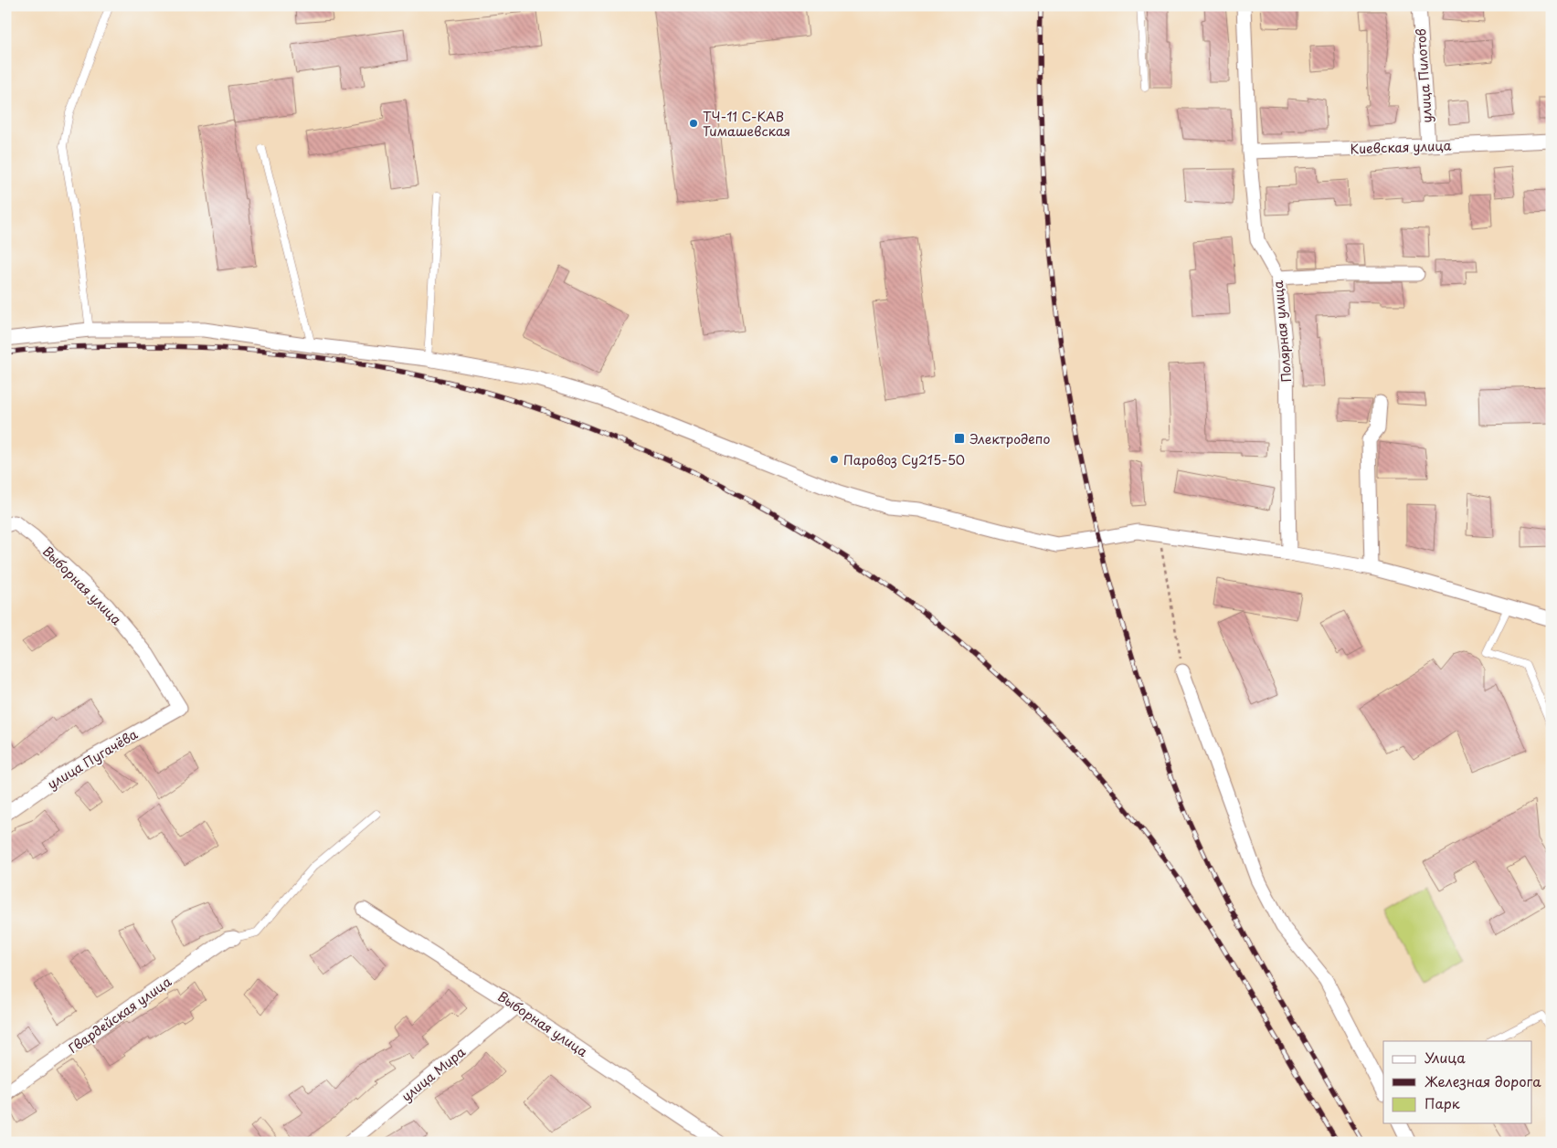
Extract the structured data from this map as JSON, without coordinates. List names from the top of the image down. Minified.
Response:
{"streets":{"street":["улица Пилотов","Киевская улица","Полярная улица","Выборная улица","улица Пугачёва","Гвардейская улица","улица Мира"]},"crossings":[["улица Пилотов","Киевская улица"],["Киевская улица","Полярная улица"],["Выборная улица","улица Пугачёва"],["Выборная улица","улица Мира"]],"places":{"other":["ТЧ-11 С-КАВ Тимашевская","Паровоз Су215-50"],"transit":["Электродепо"]},"legend":["Улица","Железная дорога","Парк"]}
